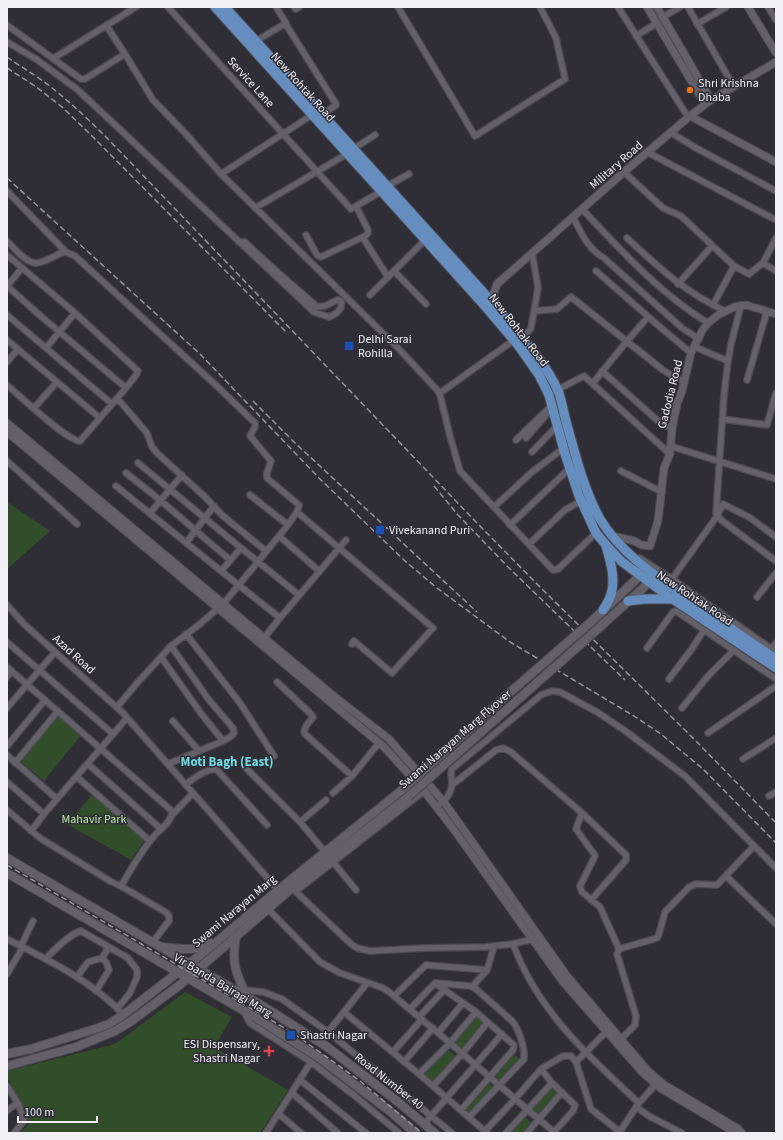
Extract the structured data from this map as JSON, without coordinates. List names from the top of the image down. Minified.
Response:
{"streets":{"main road":["New Rohtak Road","Swami Narayan Marg Flyover","Swami Narayan Marg","Vir Banda Bairagi Marg","Road Number 40"],"street":["Service Lane","Military Road","Gadodia Road","Azad Road"]},"crossings":[["New Rohtak Road","Military Road"],["New Rohtak Road","Gadodia Road"],["Azad Road","Swami Narayan Marg"],["Swami Narayan Marg Flyover","Swami Narayan Marg"],["Swami Narayan Marg","Vir Banda Bairagi Marg"],["Vir Banda Bairagi Marg","Road Number 40"]],"districts":["Moti Bagh (East)"],"parks":["Mahavir Park"],"places":{"other":["Shri Krishna Dhaba"],"transit":["Delhi Sarai Rohilla","Vivekanand Puri","Shastri Nagar"],"health":["ESI Dispensary, Shastri Nagar"]},"scale_bar":"100 m"}
